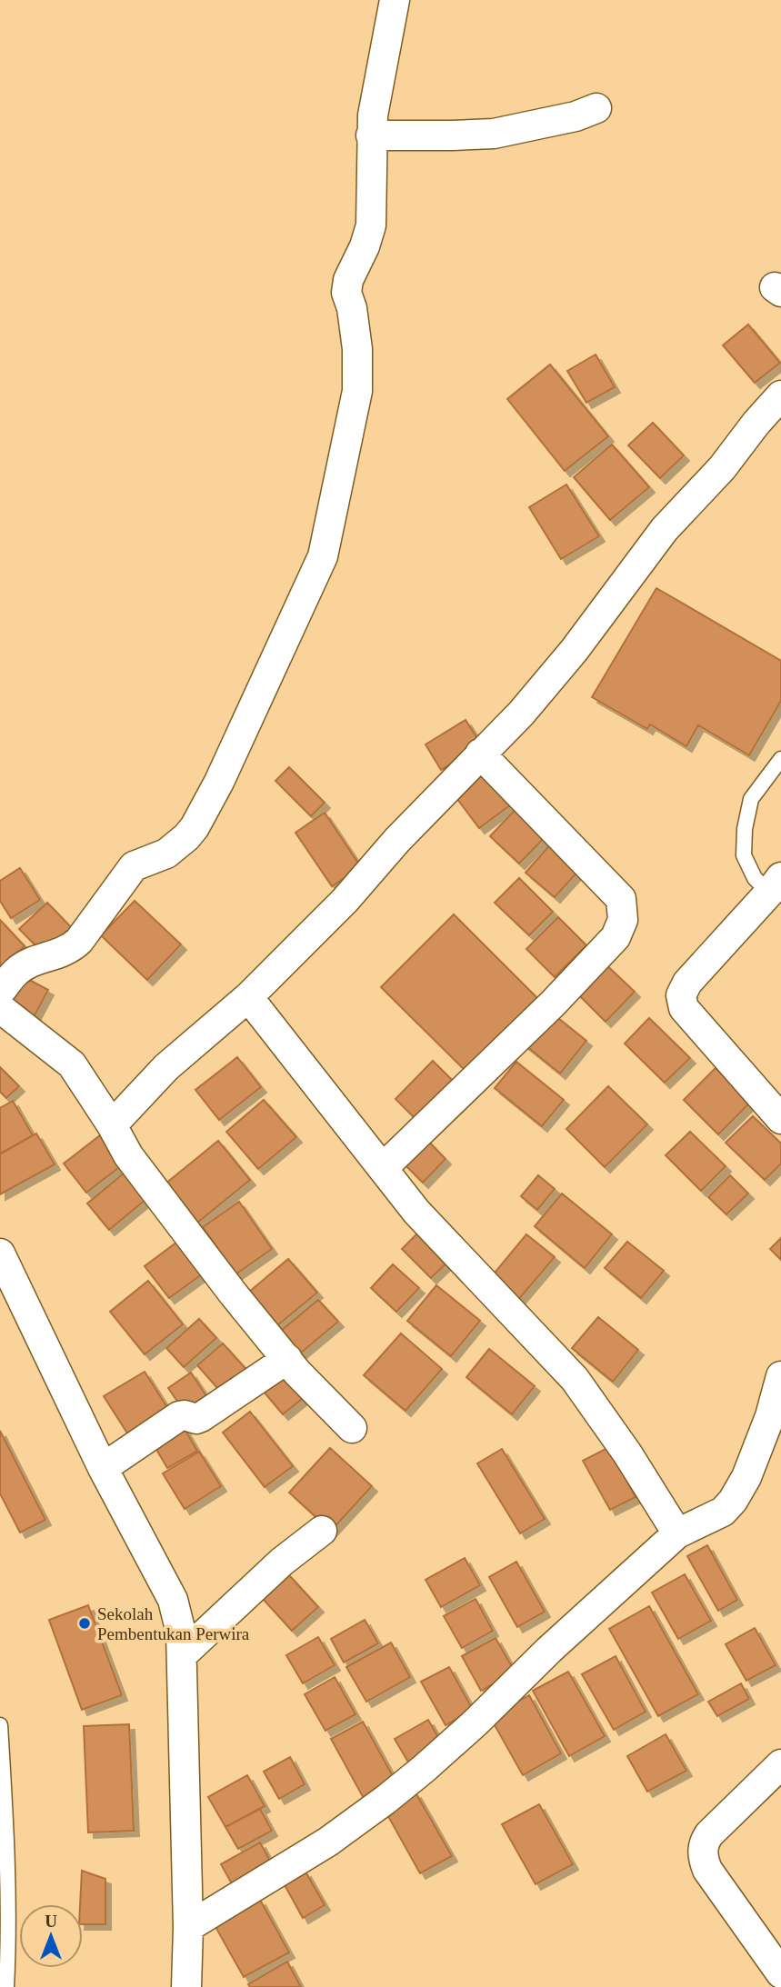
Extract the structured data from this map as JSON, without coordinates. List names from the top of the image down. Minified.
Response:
{"places":["Sekolah Pembentukan Perwira"],"north":"top"}
